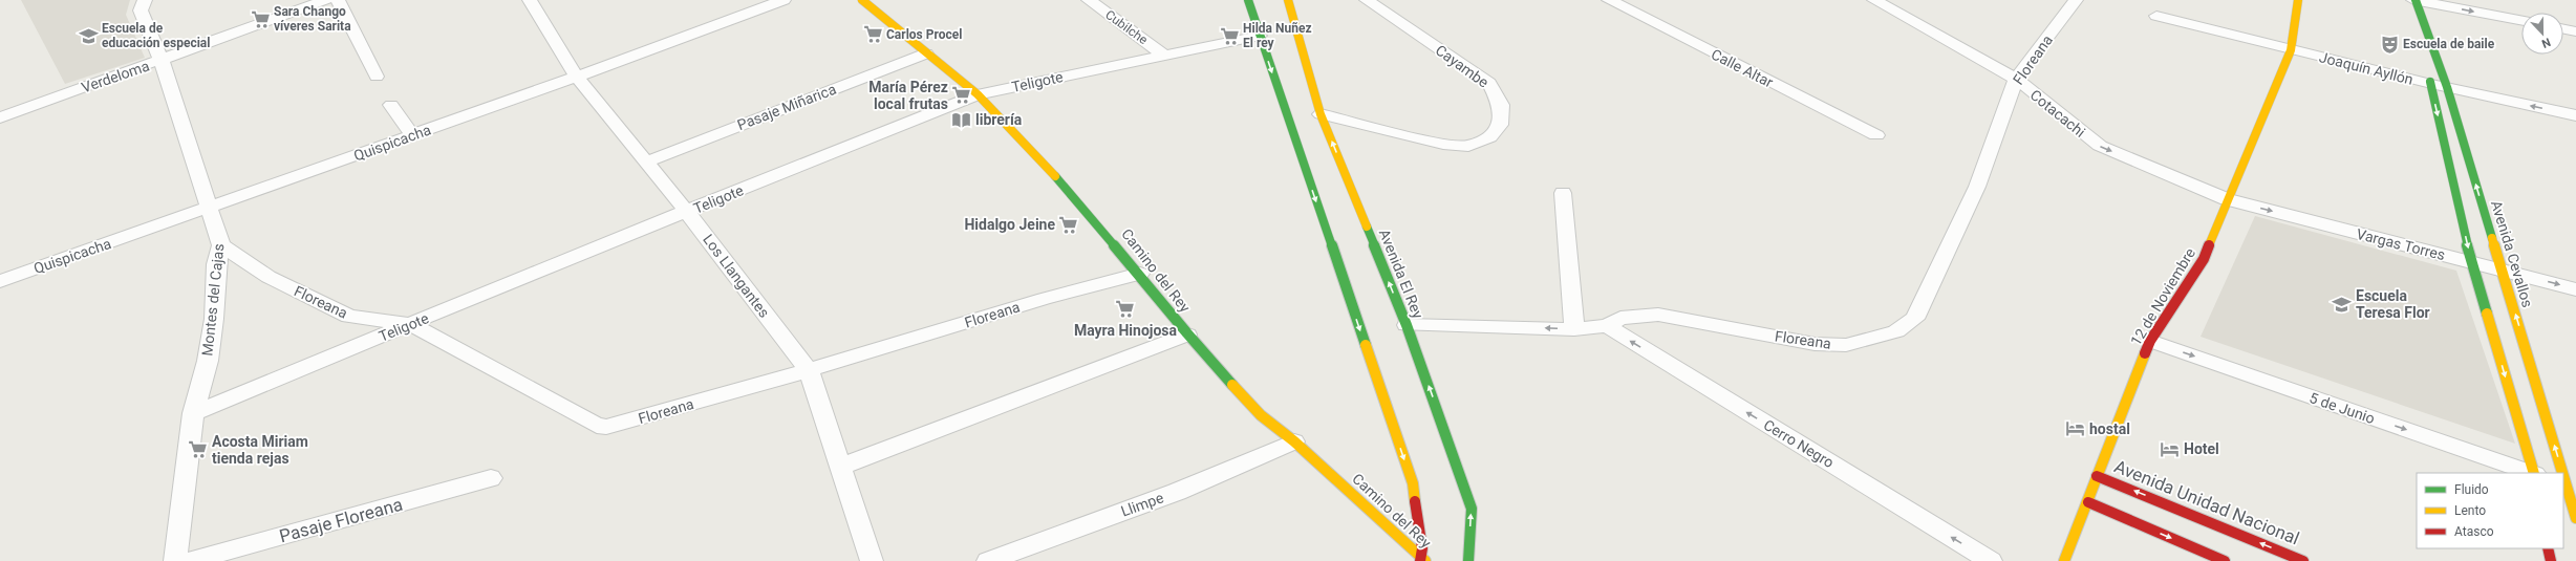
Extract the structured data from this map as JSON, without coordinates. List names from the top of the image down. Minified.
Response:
{"streets":{"main road":["Avenida Cevallos","Camino del Rey","Avenida El Rey","12 de Noviembre","Avenida Unidad Nacional"],"street":["Cubilche","Floreana","Cayambe","Calle Altar","Joaquín Ayllón","Verdeloma","Teligote","Pasaje Miñarica","Cotacachi","Quispicacha","Vargas Torres","Los Llangantes","Montes del Cajas","5 de Junio","Cerro Negro","Llimpe","Pasaje Floreana"]},"crossings":[["Cubilche","Teligote"],["Floreana","Teligote"],["Floreana","Cotacachi"],["Floreana","Camino del Rey"],["Floreana","Avenida El Rey"],["Floreana","Los Llangantes"],["Floreana","Montes del Cajas"],["Floreana","Cerro Negro"],["Cayambe","Avenida El Rey"],["Joaquín Ayllón","Avenida Cevallos"],["Joaquín Ayllón","12 de Noviembre"],["Verdeloma","Montes del Cajas"],["Teligote","Camino del Rey"],["Teligote","Los Llangantes"],["Teligote","Montes del Cajas"],["Pasaje Miñarica","Camino del Rey"],["Pasaje Miñarica","Los Llangantes"],["Cotacachi","Vargas Torres"],["Cotacachi","12 de Noviembre"],["Quispicacha","Los Llangantes"],["Quispicacha","Montes del Cajas"],["Vargas Torres","Avenida Cevallos"],["Vargas Torres","12 de Noviembre"],["Camino del Rey","Llimpe"],["12 de Noviembre","5 de Junio"],["12 de Noviembre","Avenida Unidad Nacional"]],"one_way":["Cotacachi","Vargas Torres","5 de Junio","Cerro Negro"],"places":{"supermarket":["Sara Chango víveres Sarita","Carlos Procel","Hilda Nuñez El rey","María Pérez local frutas","Hidalgo Jeine","Mayra Hinojosa","Acosta Miriam tienda rejas"],"school or university":["Escuela de educación especial","Escuela Teresa Flor"],"theatre":["Escuela de baile"],"library":["librería"],"hotel":["hostal","Hotel"]},"legend":["Fluido","Lento","Atasco"],"north":"bottom"}
